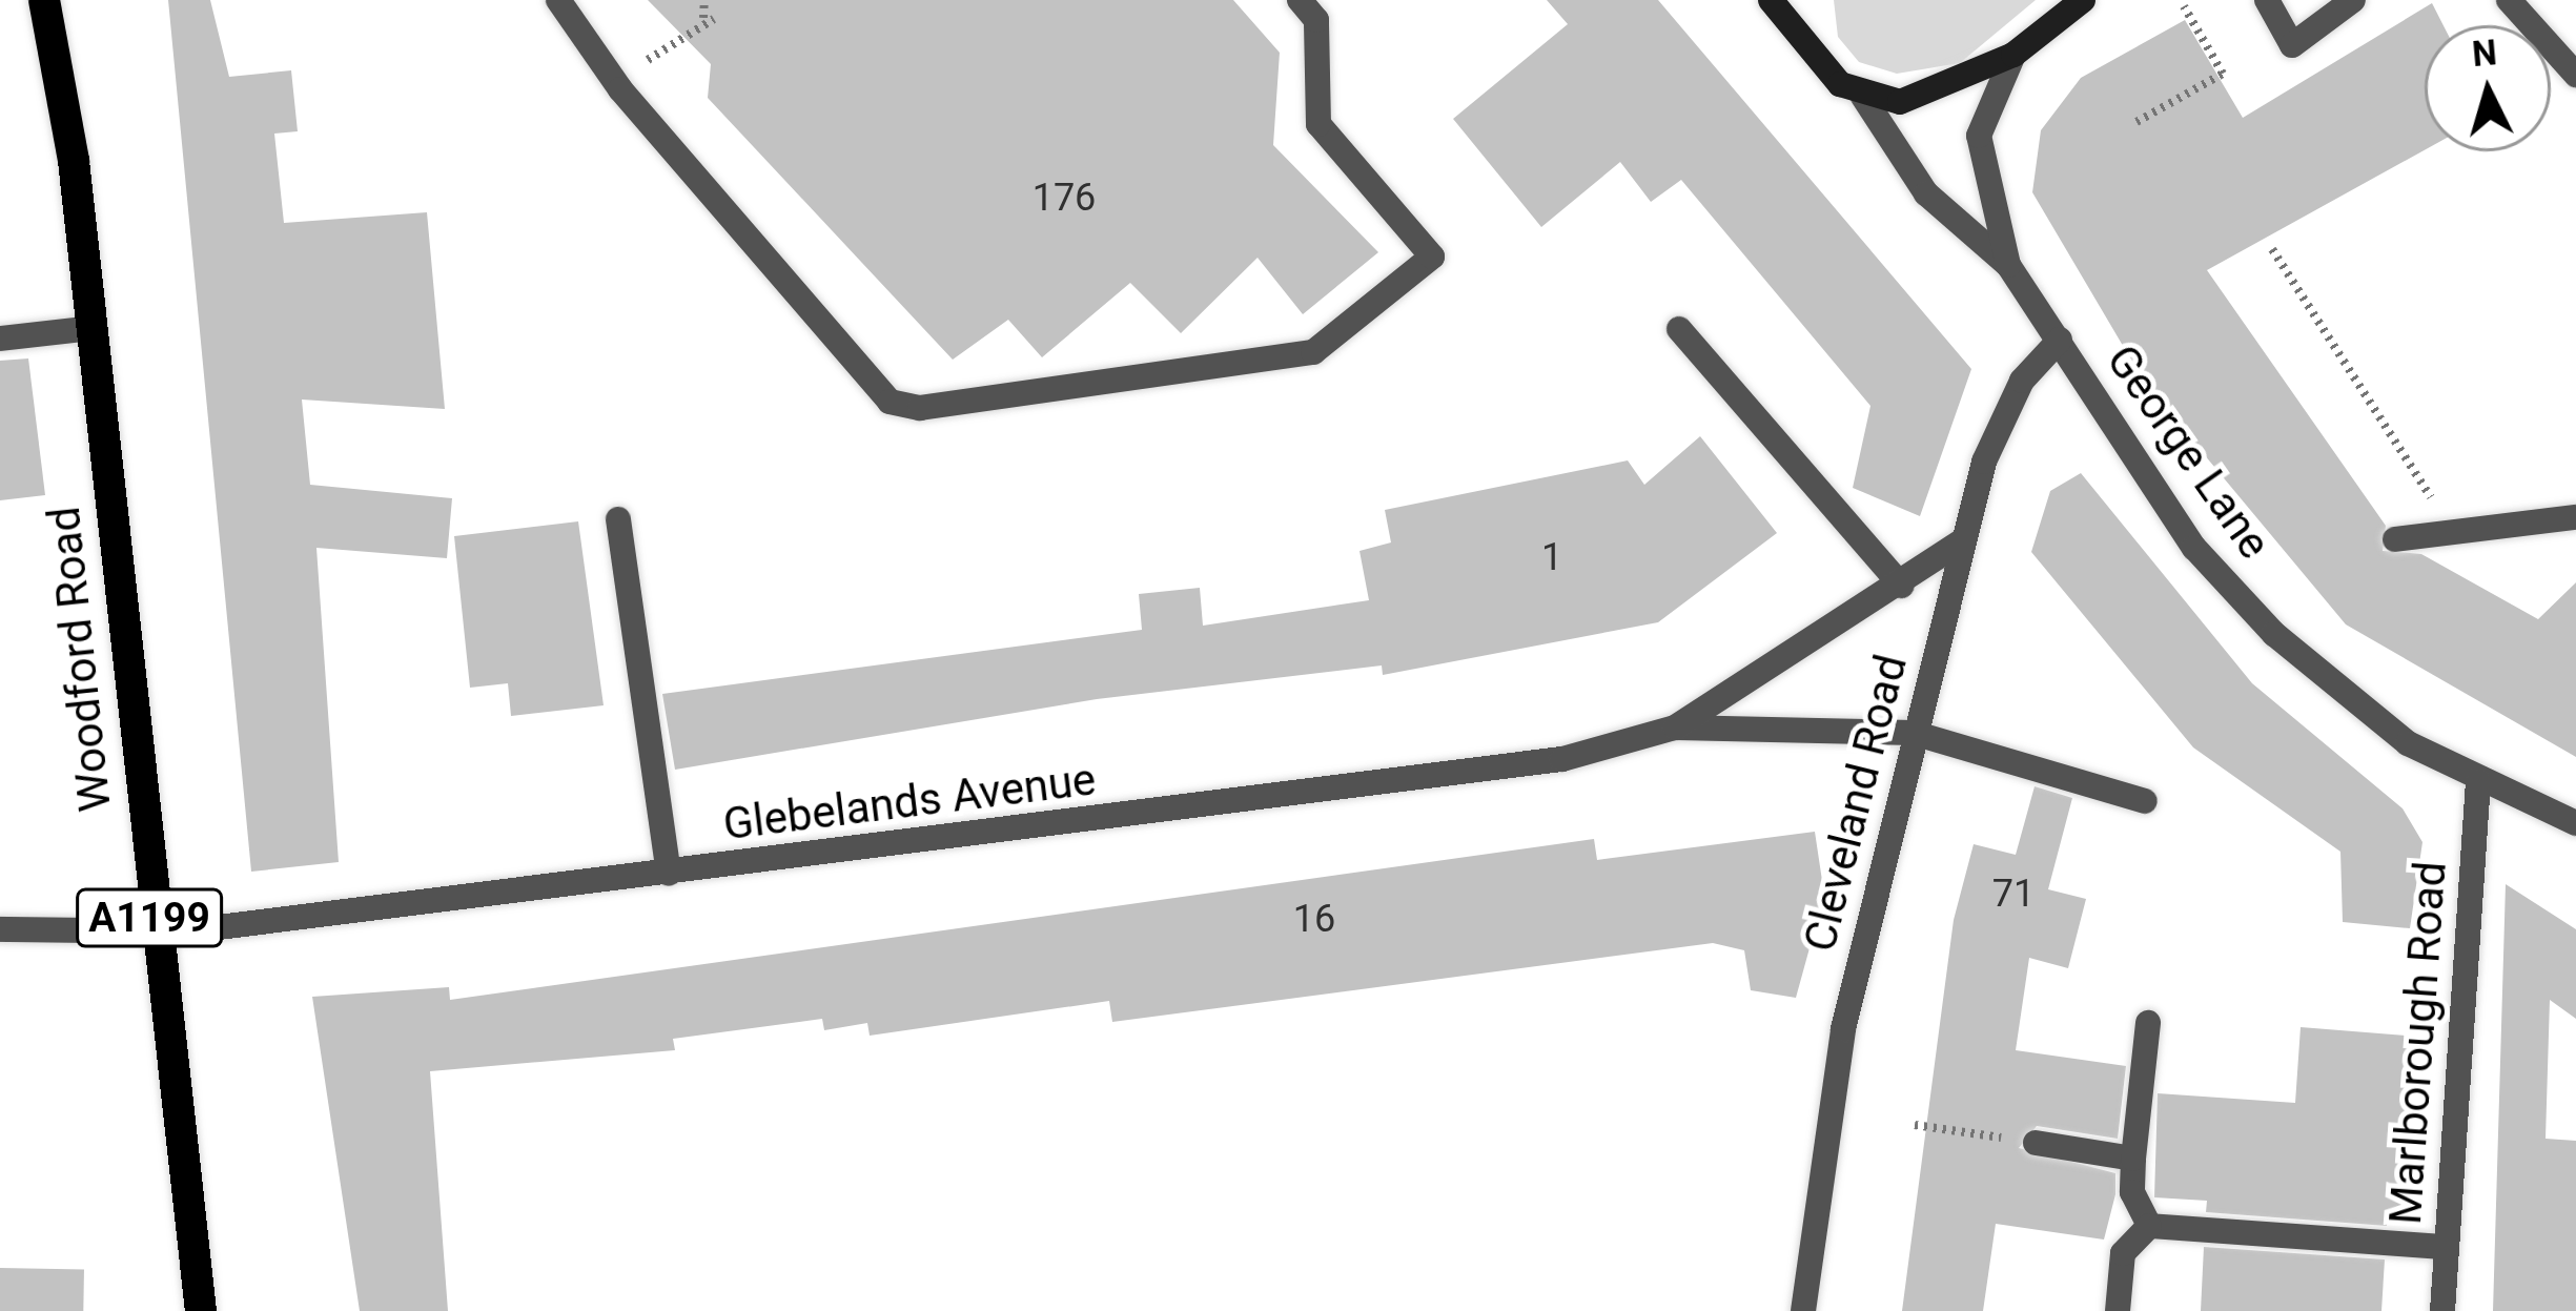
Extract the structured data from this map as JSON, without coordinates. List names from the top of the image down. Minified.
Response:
{"streets":{"main road":["Woodford Road","A1199"],"street":["George Lane","Glebelands Avenue","Cleveland Road","Marlborough Road"]},"crossings":[["George Lane","Cleveland Road"],["George Lane","Marlborough Road"],["Woodford Road","Glebelands Avenue"],["Glebelands Avenue","Cleveland Road"]],"house_numbers":["176","1","71","16"],"north":"top"}
